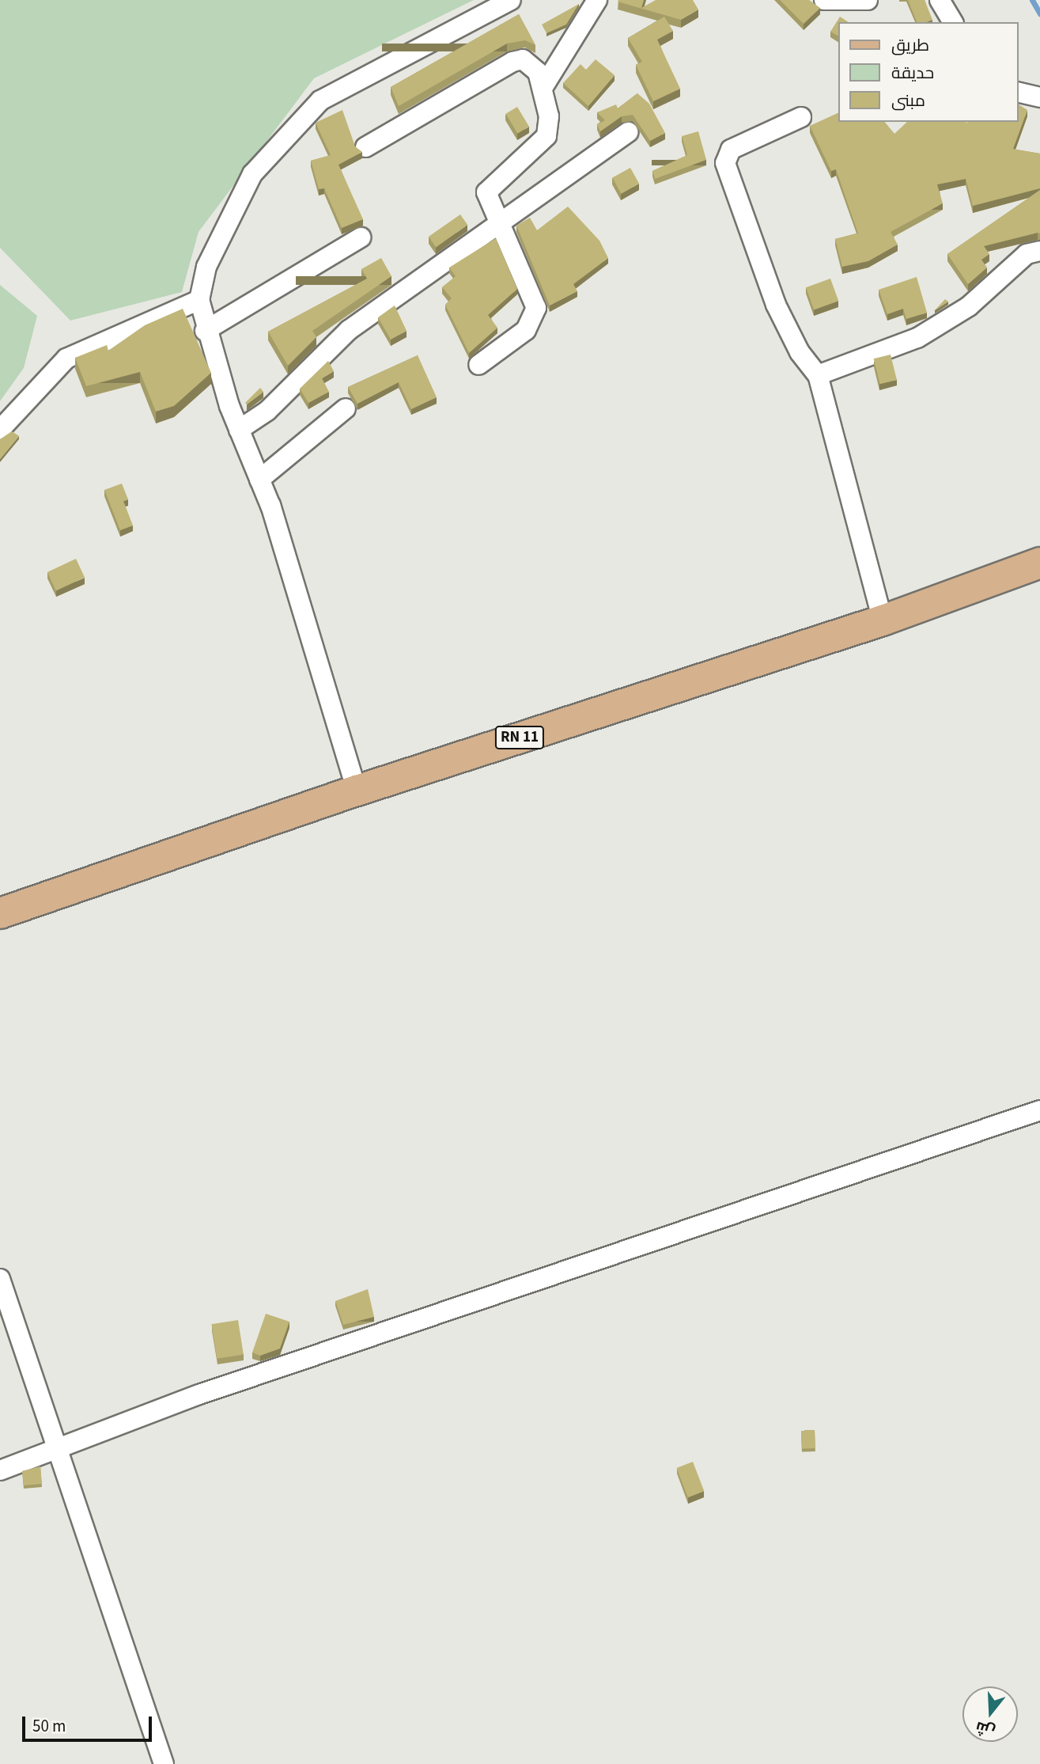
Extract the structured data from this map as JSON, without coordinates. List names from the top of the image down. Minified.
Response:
{"streets":{"main road":["RN 11"]},"legend":["طريق","حديقة","مبنى"],"scale_bar":"50 m","north":"bottom"}
